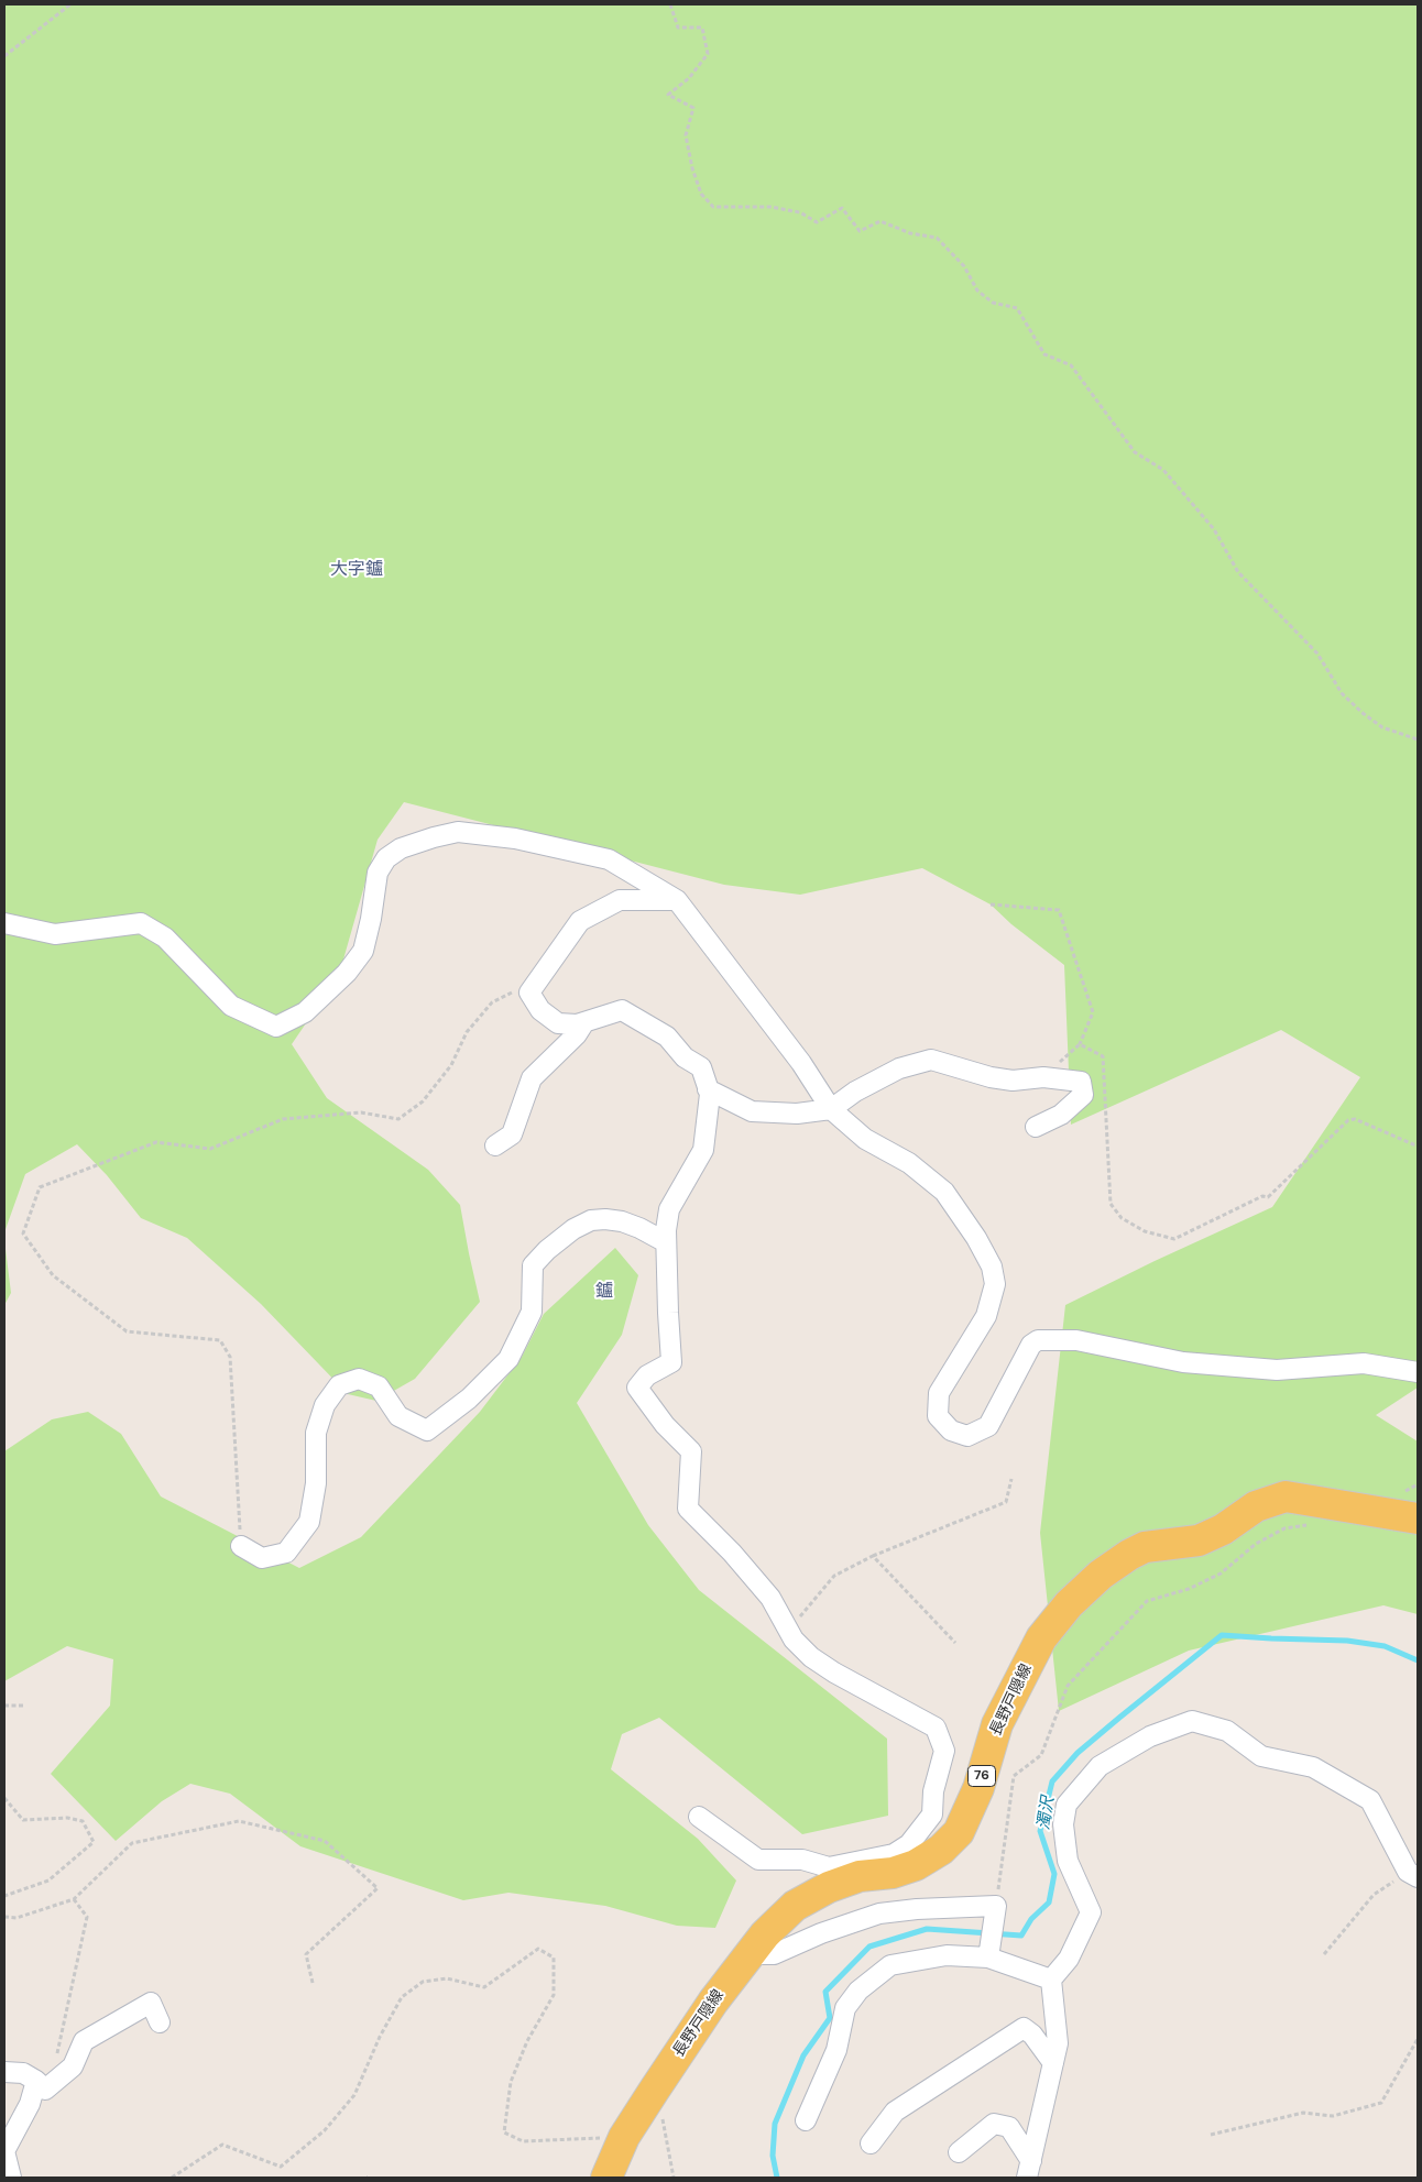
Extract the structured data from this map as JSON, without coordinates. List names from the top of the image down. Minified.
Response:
{"streets":{"main road":["長野戸隠線","76"]},"districts":["大字鑪","鑪"],"water":["濁沢"]}
